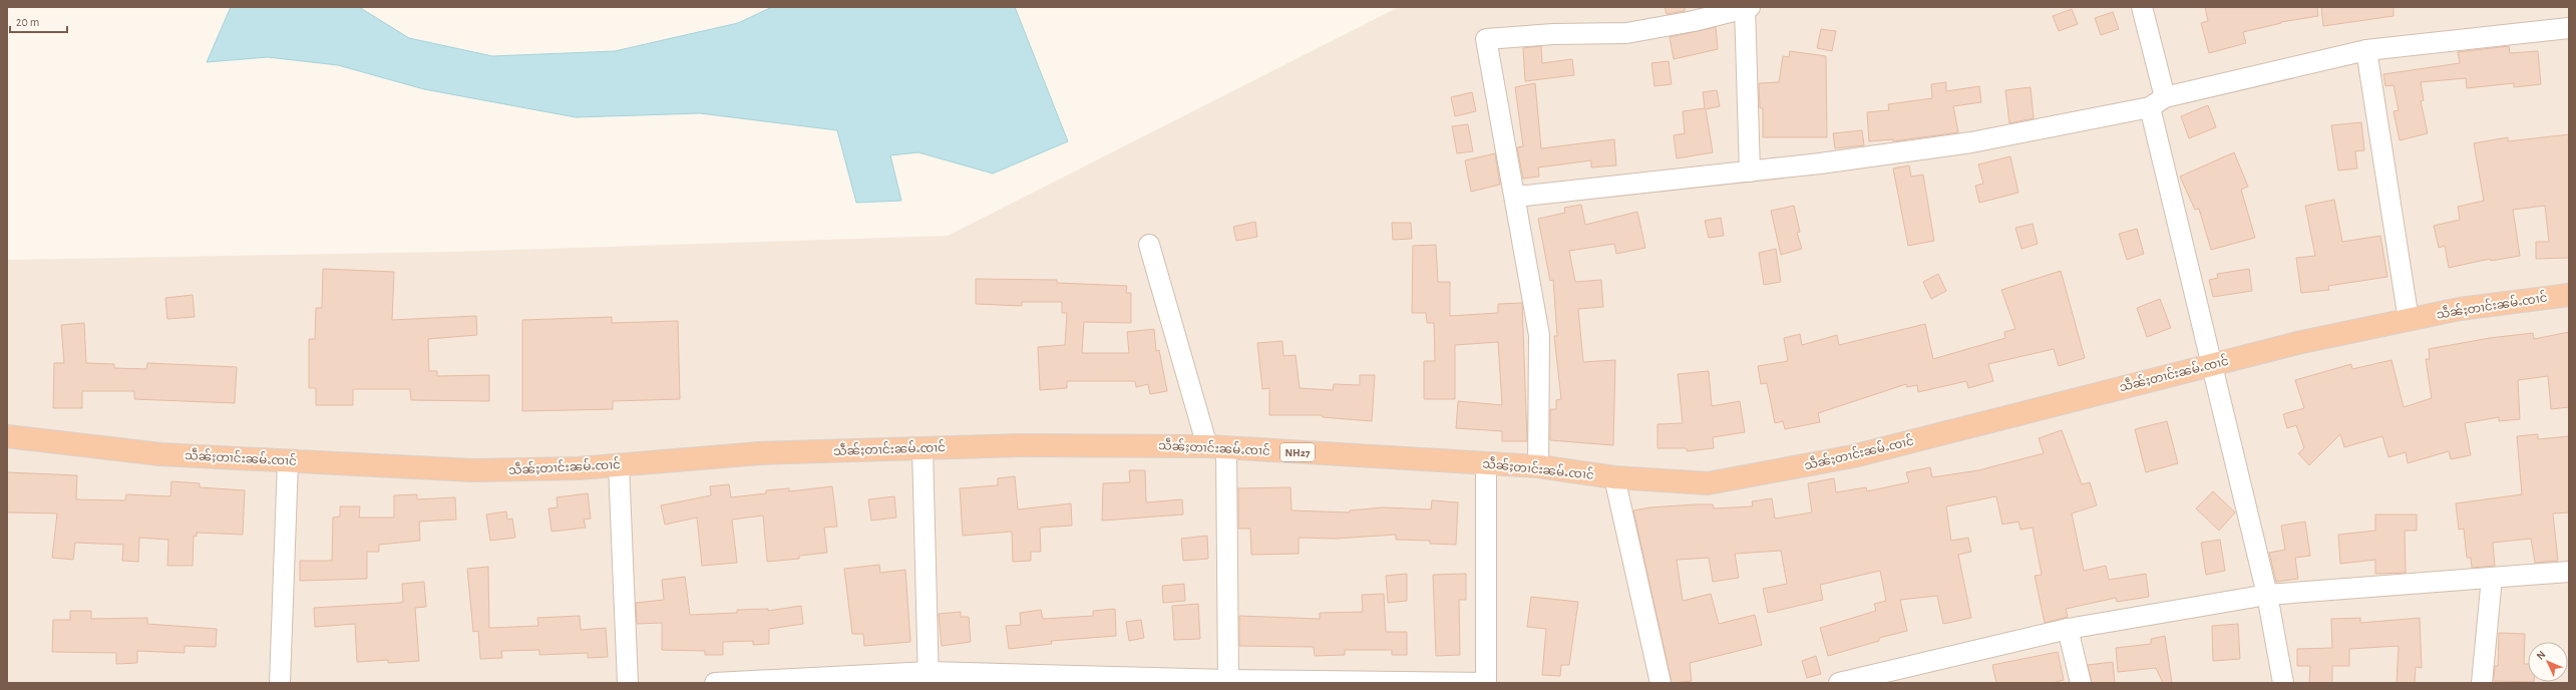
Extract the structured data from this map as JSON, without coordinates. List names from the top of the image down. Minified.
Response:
{"streets":{"highway":["သဵၼ်ႈတၢင်းၼမ်ႉၸၢင်","NH27"]},"scale_bar":"20 m","north":"top left"}
